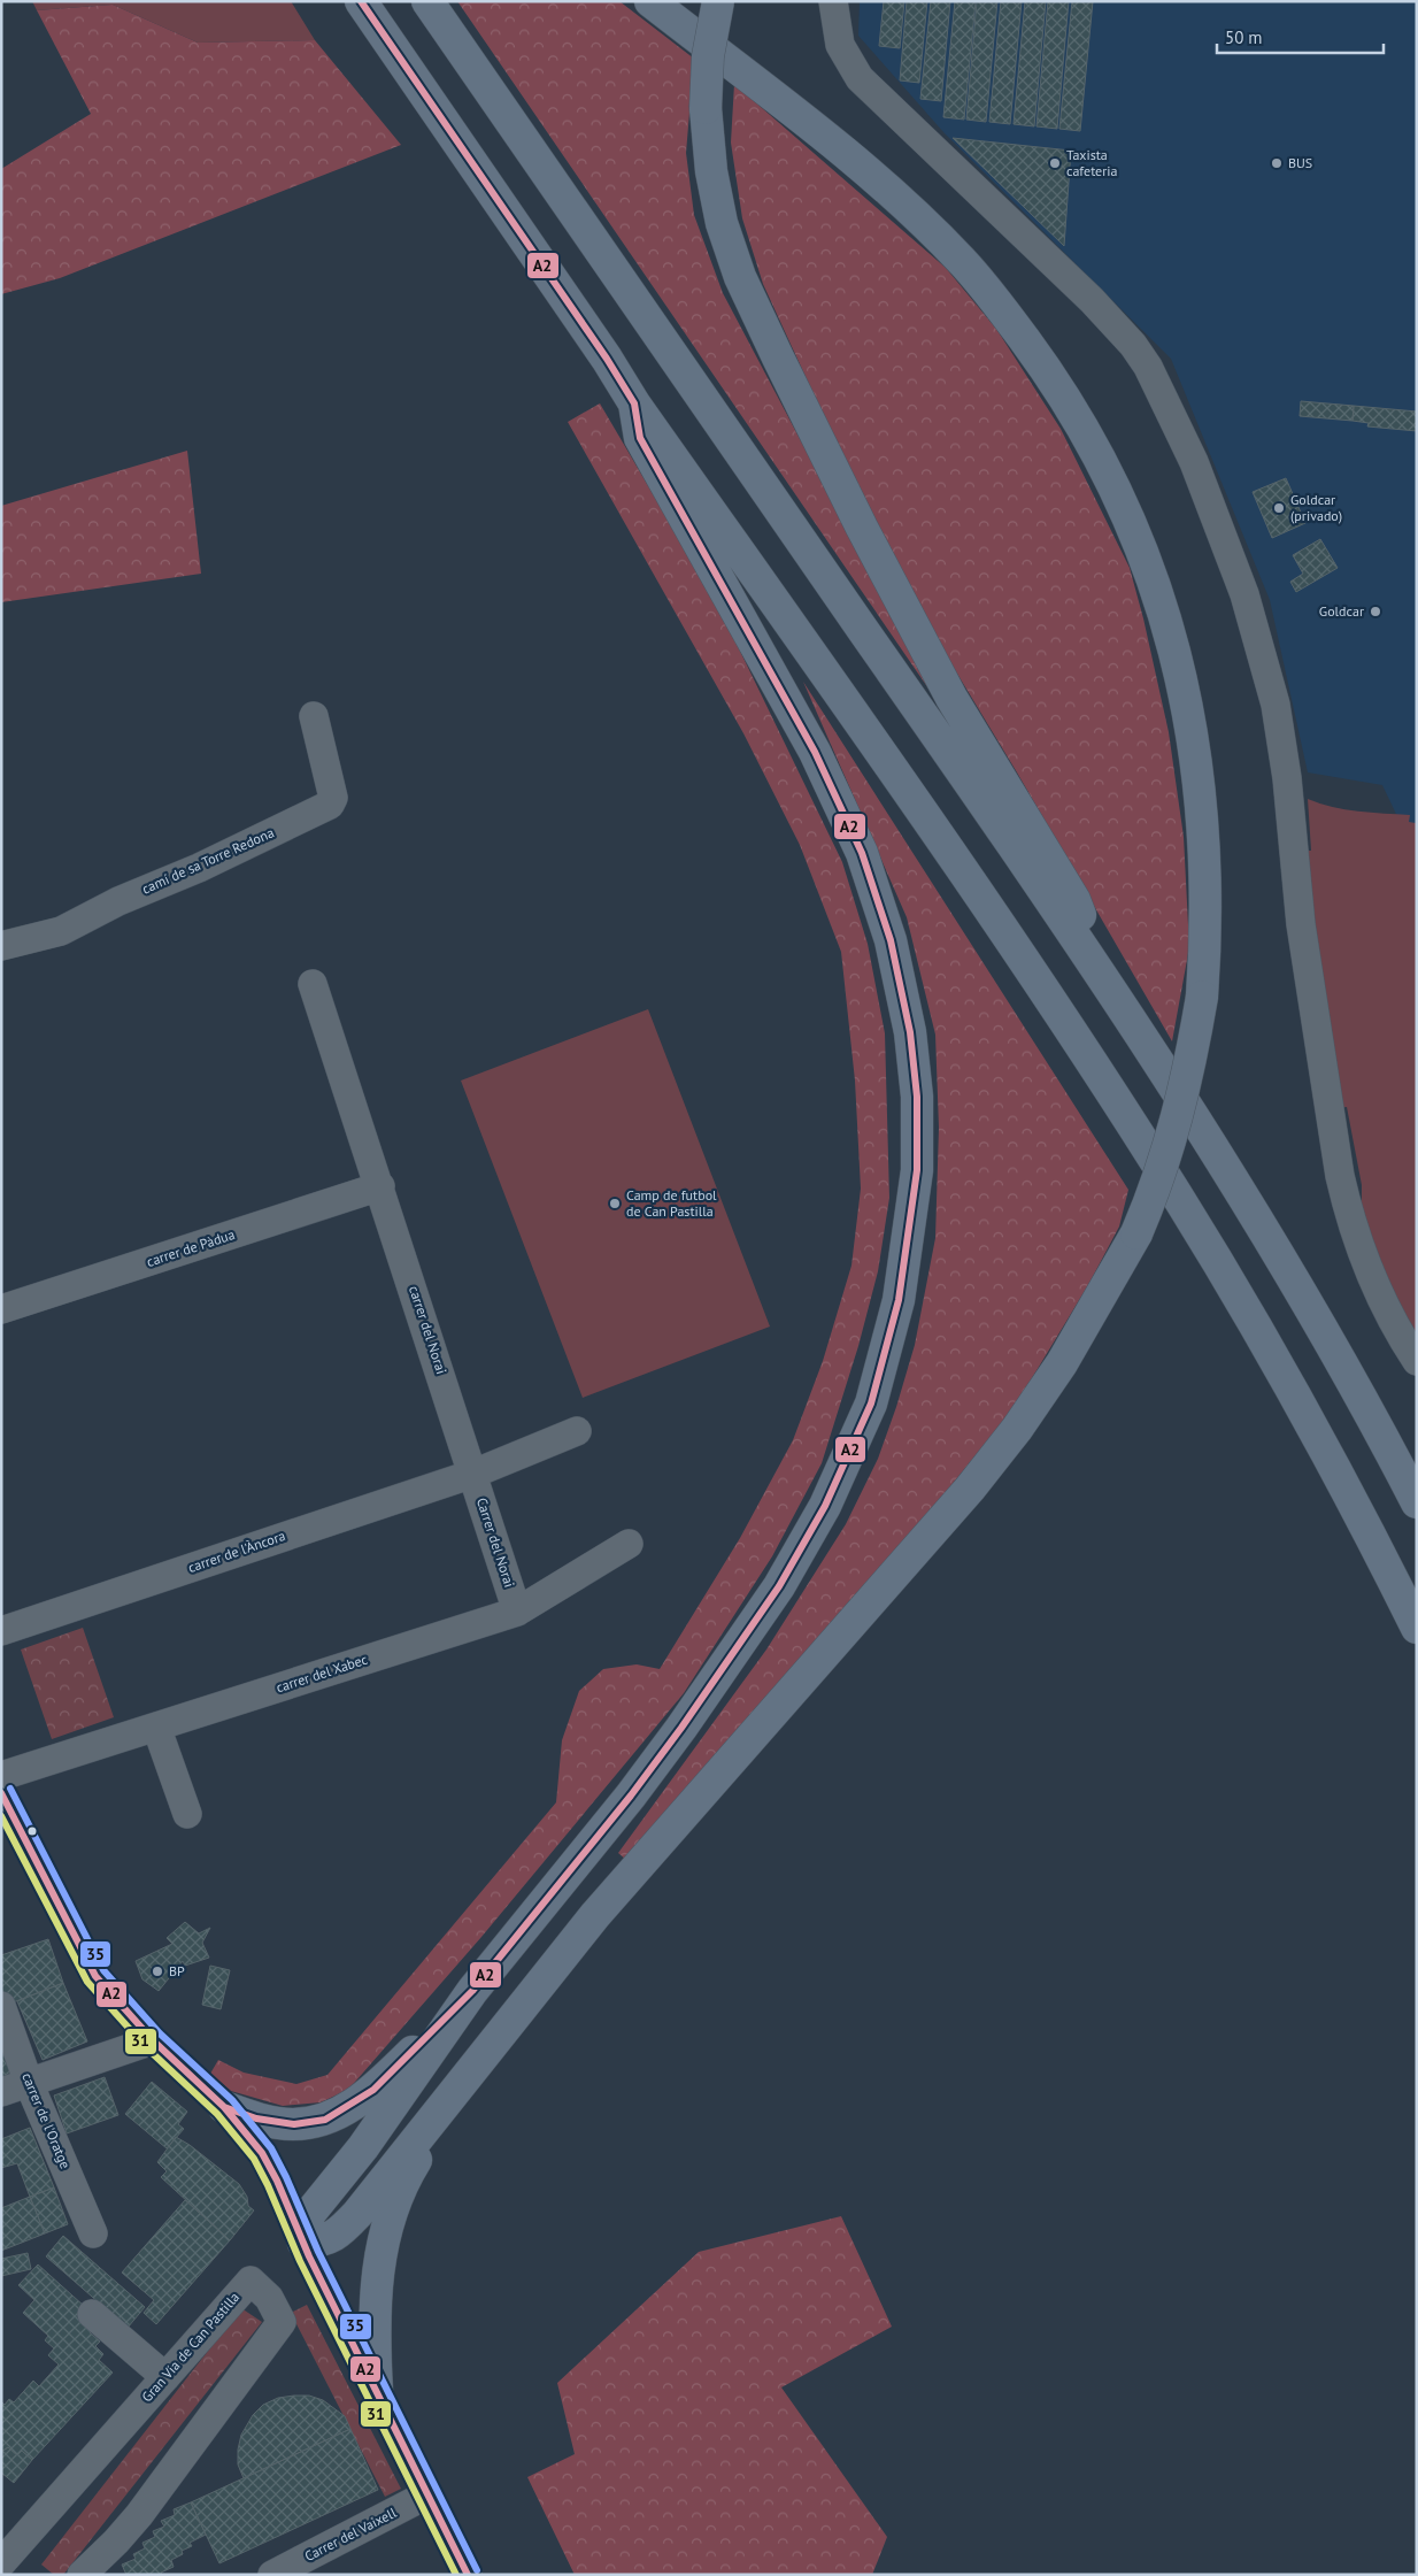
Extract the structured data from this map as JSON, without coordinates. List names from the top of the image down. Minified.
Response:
{"streets":{"street":["camí de sa Torre Redona","carrer de Pàdua","carrer del Norai","Carrer del Norai","carrer de l'Àncora","carrer del Xabec","carrer de l'Oratge","Gran Via de Can Pastilla","Carrer del Vaixell"]},"crossings":[["carrer de Pàdua","carrer del Norai"],["carrer del Norai","Carrer del Norai"],["carrer del Norai","carrer de l'Àncora"],["Carrer del Norai","carrer de l'Àncora"],["Carrer del Norai","carrer del Xabec"]],"places":["Taxista cafeteria","BUS","Goldcar (privado)","Goldcar","Camp de futbol de Can Pastilla","BP"],"lines":["transit line A2","transit line 35","transit line 31"],"scale_bar":"50 m"}
